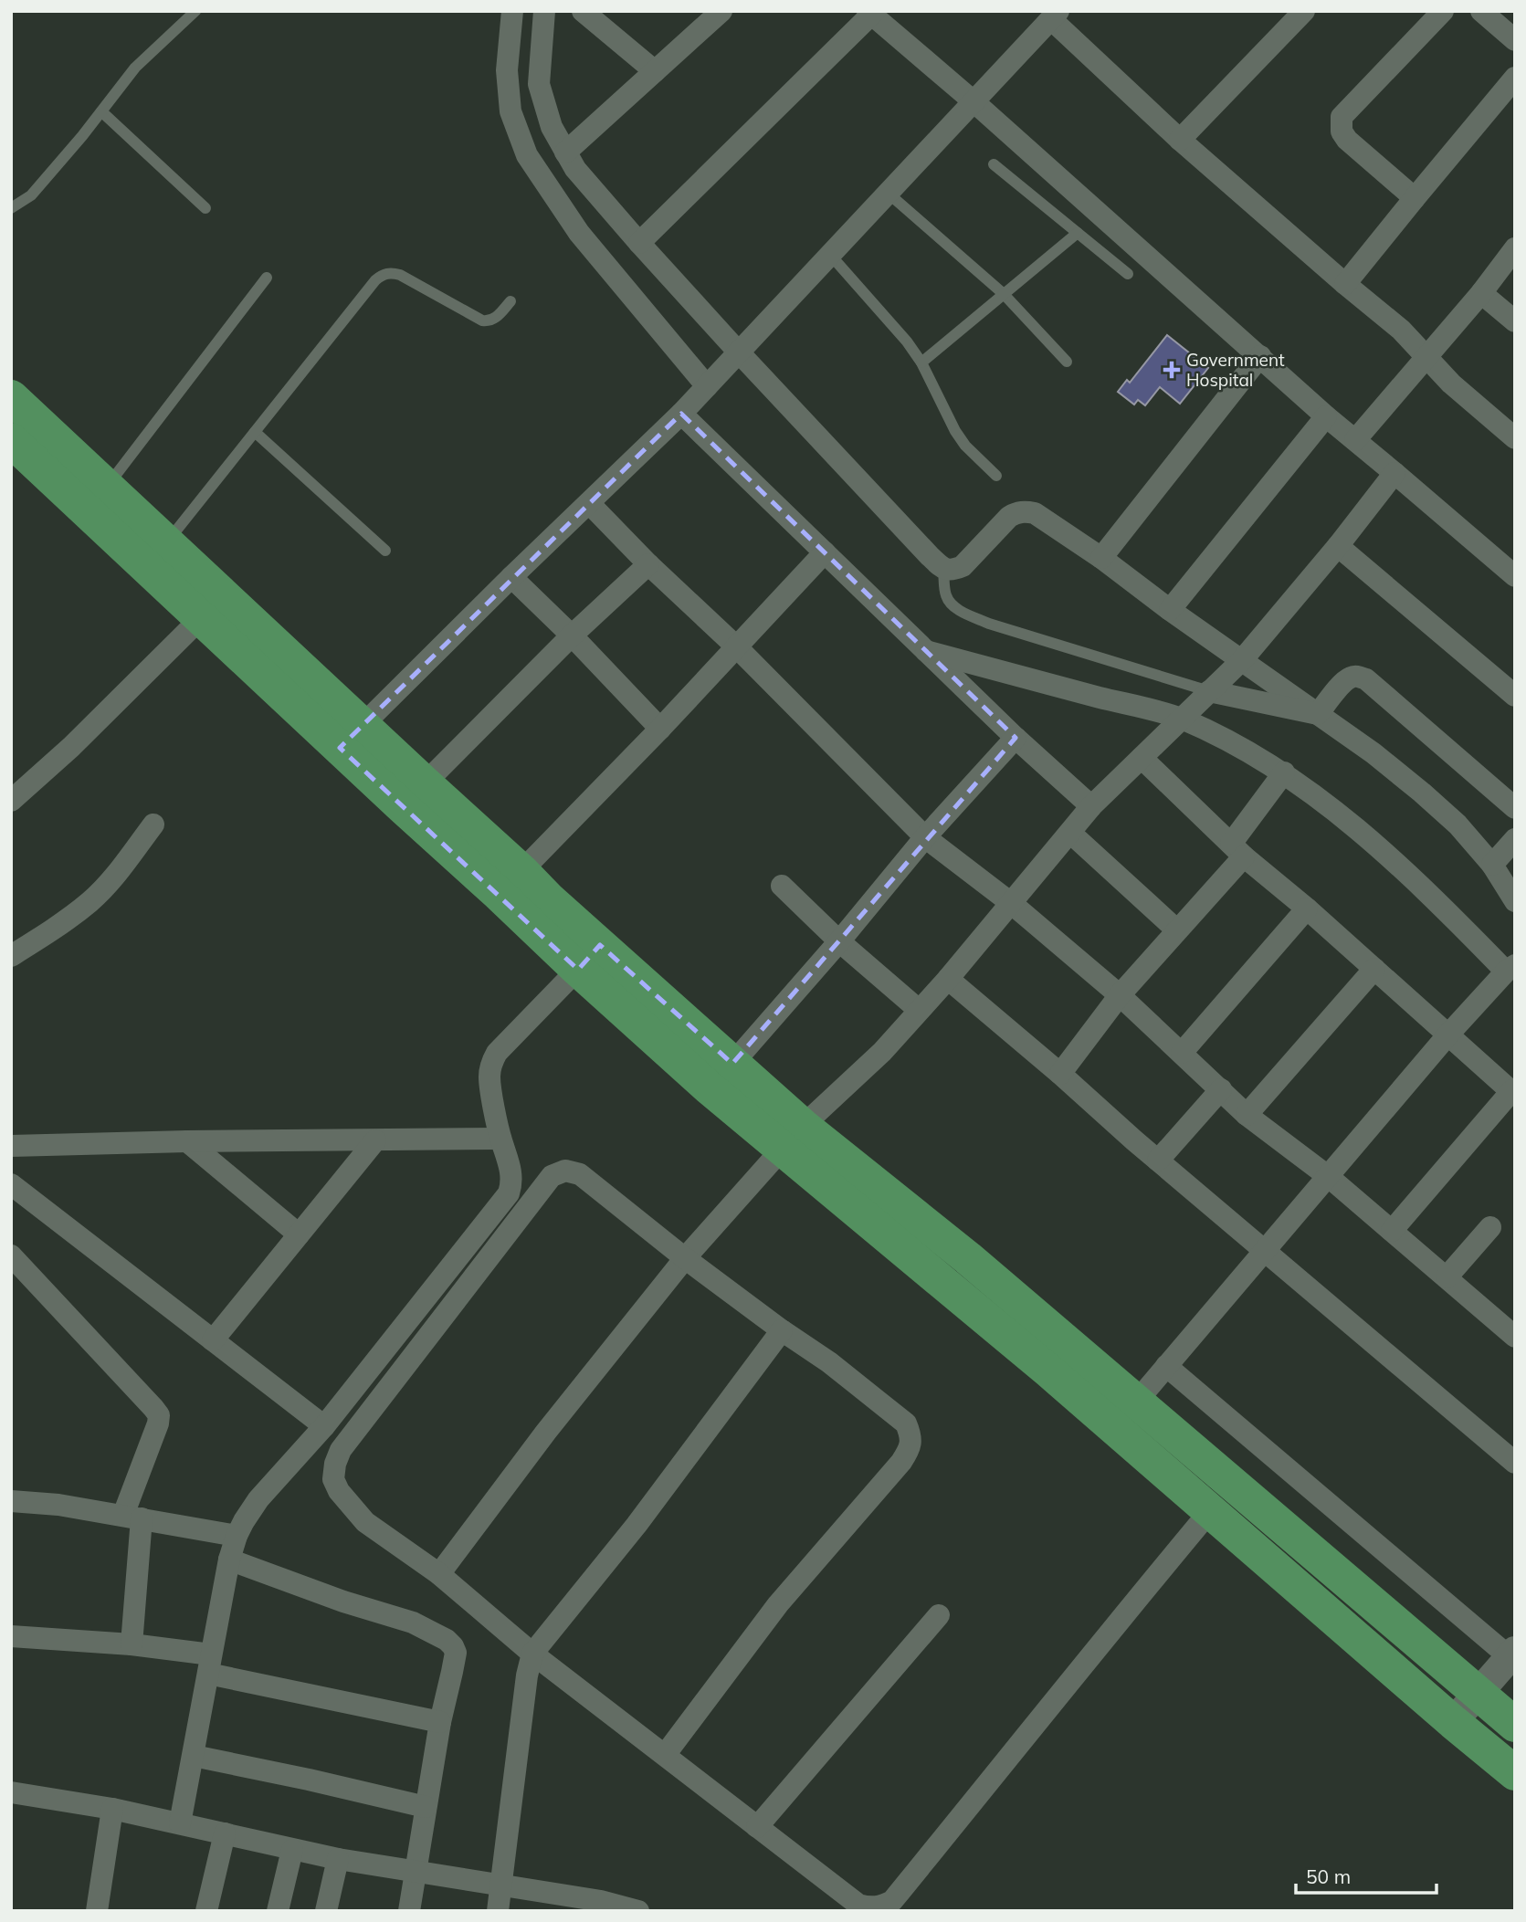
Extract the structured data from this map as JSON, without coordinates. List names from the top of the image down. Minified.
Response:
{"places":{"health":["Government Hospital"]},"scale_bar":"50 m"}
